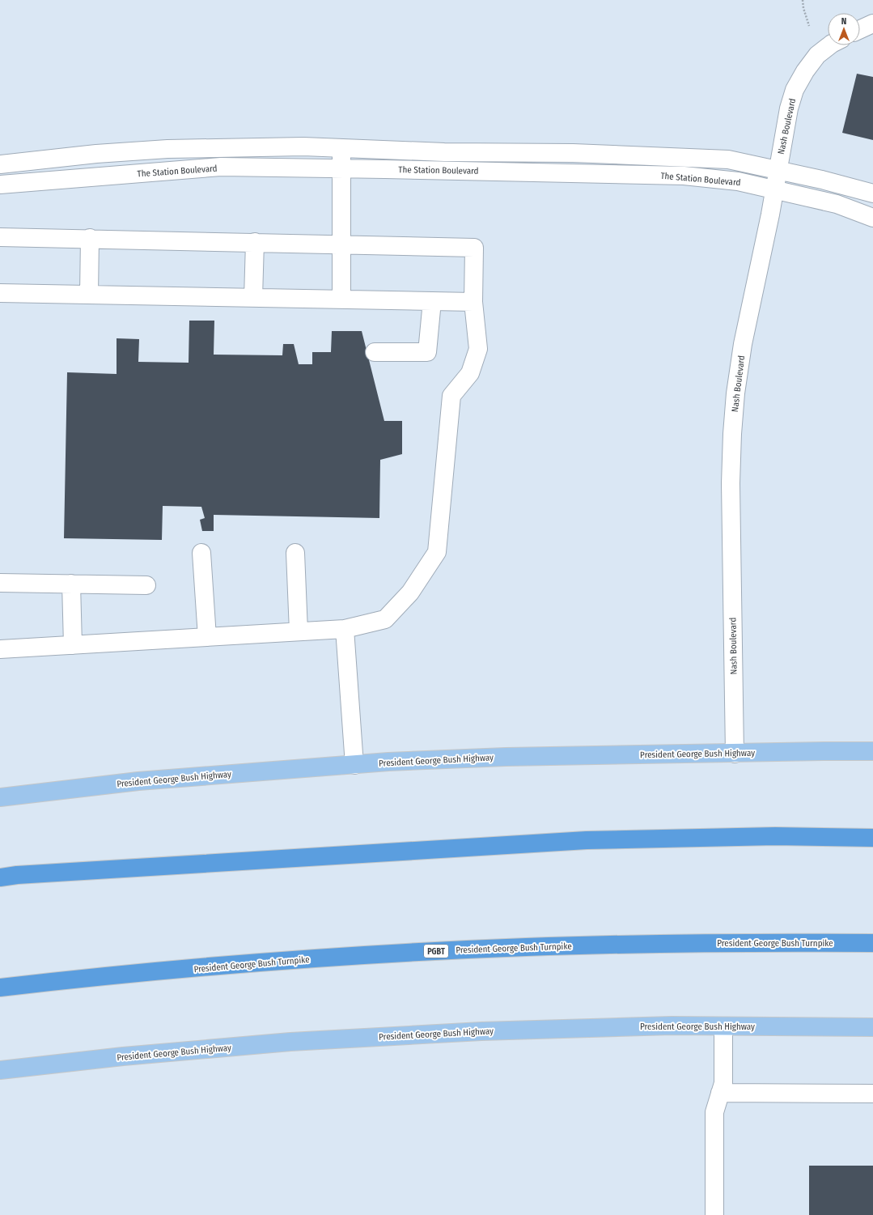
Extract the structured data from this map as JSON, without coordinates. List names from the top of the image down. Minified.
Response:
{"streets":{"highway":["President George Bush Turnpike","PGBT"],"main road":["President George Bush Highway"],"street":["Nash Boulevard","The Station Boulevard"]},"crossings":[["Nash Boulevard","The Station Boulevard"],["Nash Boulevard","President George Bush Highway"]],"north":"top"}
